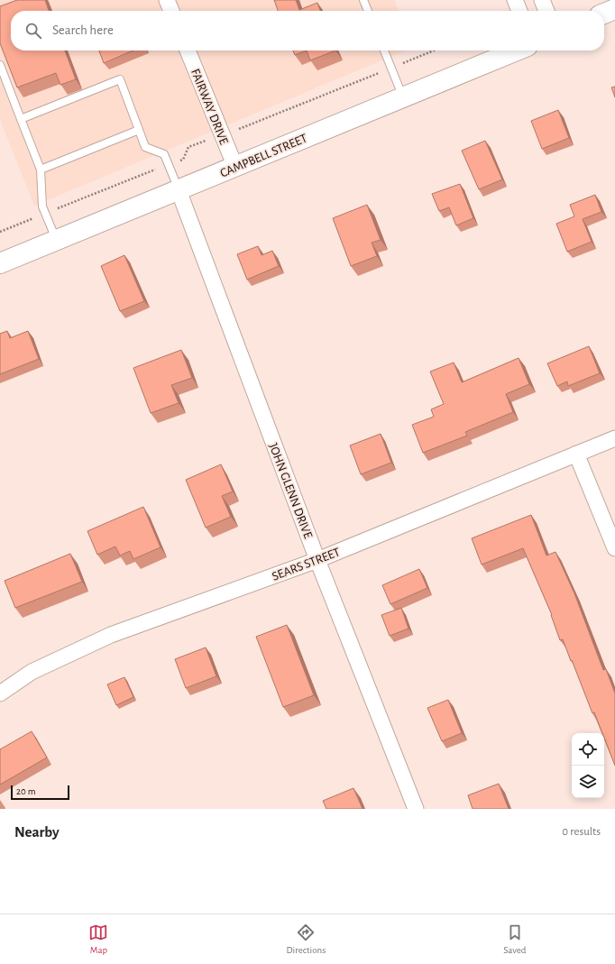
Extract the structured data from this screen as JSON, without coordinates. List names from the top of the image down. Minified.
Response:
{"streets":{"main road":["CAMPBELL STREET"],"street":["FAIRWAY DRIVE","JOHN GLENN DRIVE","SEARS STREET"]},"crossings":[["FAIRWAY DRIVE","CAMPBELL STREET"],["CAMPBELL STREET","JOHN GLENN DRIVE"],["JOHN GLENN DRIVE","SEARS STREET"]],"scale_bar":"20 m","page":{"search":"Search here","scale":"20 m","heading":["Nearby","0 results"],"nav":["Map","Directions","Saved"]}}
